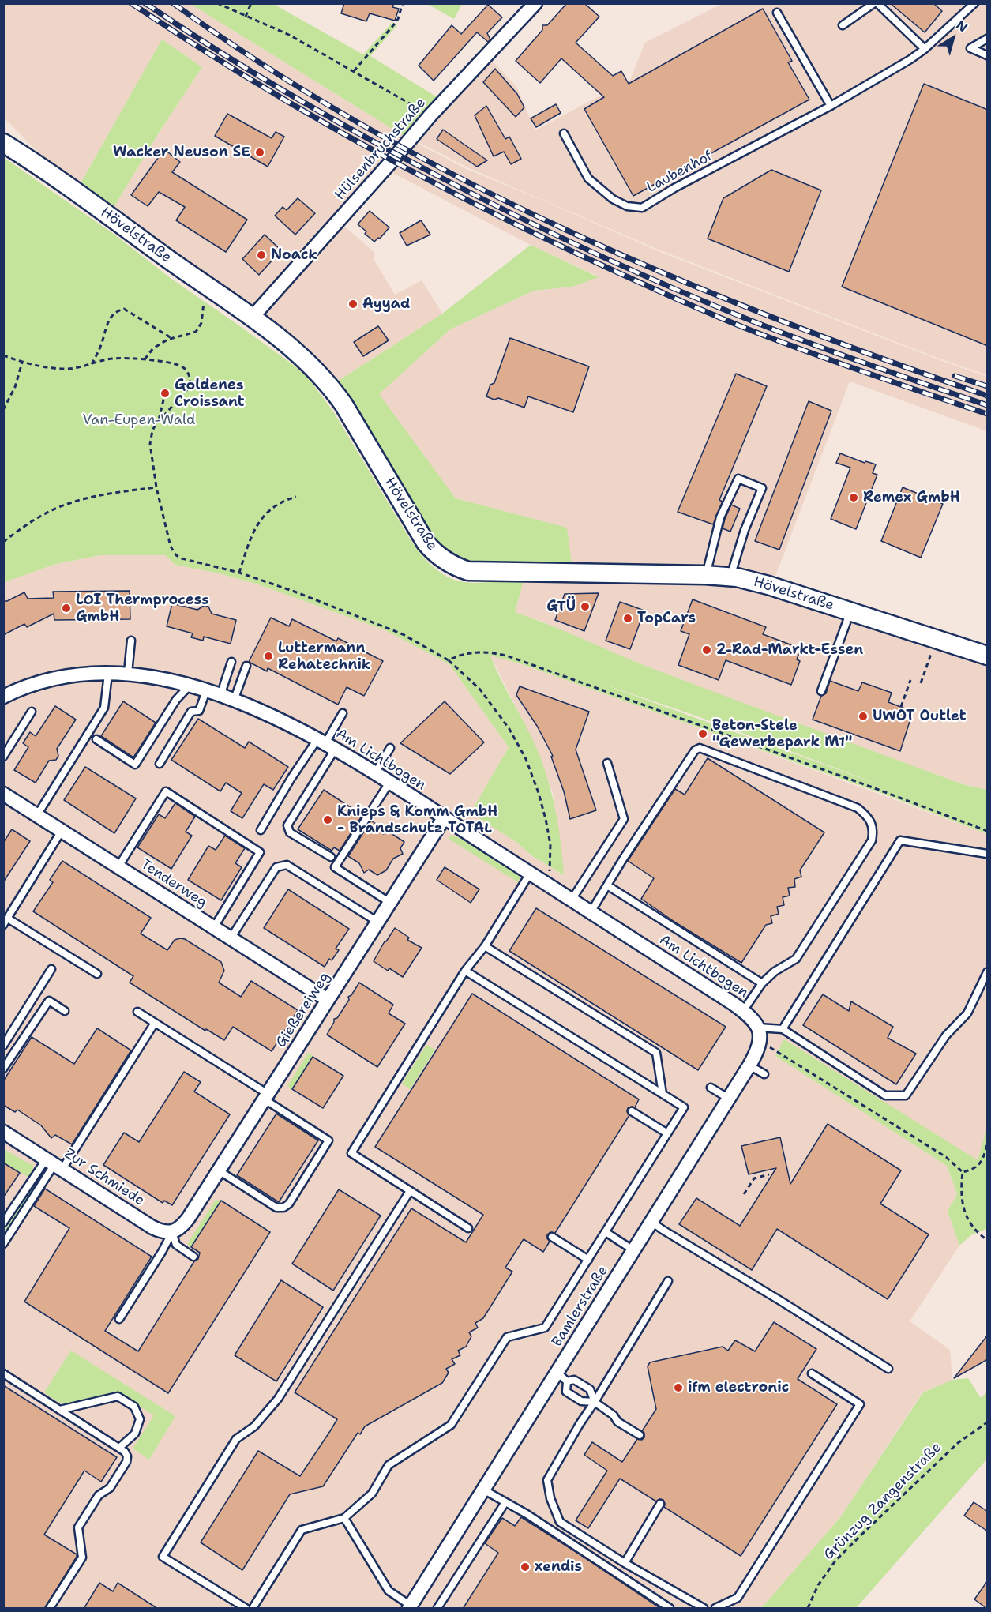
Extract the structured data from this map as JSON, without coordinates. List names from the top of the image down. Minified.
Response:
{"streets":{"main road":["Hövelstraße"],"street":["Hülsenbruchstraße","Am Lichtbogen","Tenderweg","Gießereiweg","Zur Schmiede","Bamlerstraße"],"lane":["Laubenhof"],"path":["Grünzug Zangenstraße"]},"crossings":[["Hülsenbruchstraße","Hövelstraße"],["Am Lichtbogen","Gießereiweg"],["Tenderweg","Gießereiweg"],["Gießereiweg","Zur Schmiede"]],"parks":["Van-Eupen-Wald"],"places":["Wacker Neuson SE","Noack","Ayyad","Goldenes Croissant","Remex GmbH","GTÜ","LOI Thermprocess GmbH","TopCars","2-Rad-Markt-Essen","Luttermann Rehatechnik","UWOT Outlet","Beton-Stele \"Gewerbepark M1\"","Knieps & Komm GmbH - Brandschutz TOTAL","ifm electronic","xendis"],"north":"top right"}
